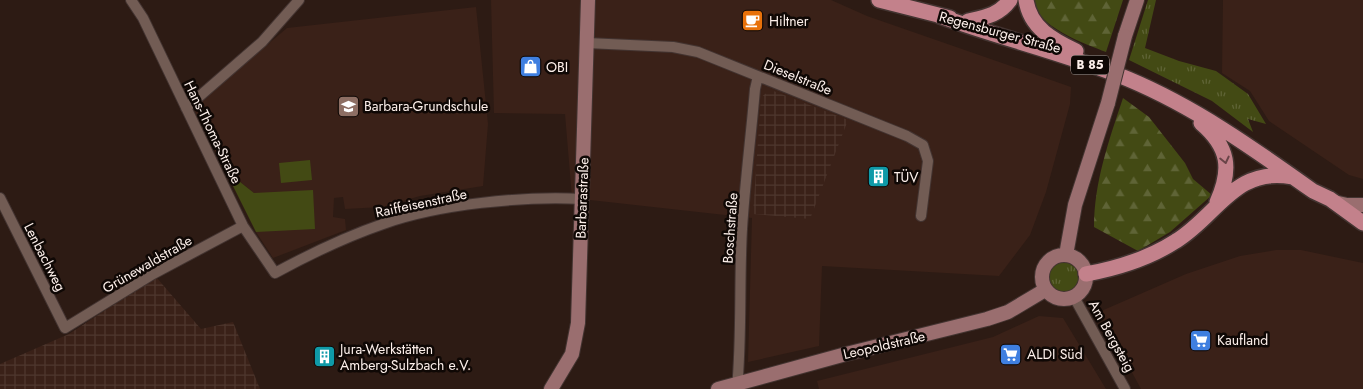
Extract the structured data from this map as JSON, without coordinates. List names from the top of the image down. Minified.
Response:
{"streets":{"main road":["Regensburger Straße","B 85","Barbarastraße","Leopoldstraße"],"street":["Dieselstraße","Hans-Thoma-Straße","Raiffeisenstraße","Boschstraße","Lenbachweg","Grünewaldstraße","Am Bergsteig"]},"crossings":[["Regensburger Straße","B 85"],["Dieselstraße","Barbarastraße"],["Dieselstraße","Boschstraße"],["Hans-Thoma-Straße","Raiffeisenstraße"],["Hans-Thoma-Straße","Grünewaldstraße"],["Barbarastraße","Raiffeisenstraße"],["Boschstraße","Leopoldstraße"],["Lenbachweg","Grünewaldstraße"],["Am Bergsteig","Leopoldstraße"]],"places":{"cafe":["Hiltner"],"shop":["OBI"],"school or university":["Barbara-Grundschule"],"building":["TÜV","Jura-Werkstätten Amberg-Sulzbach e.V."],"supermarket":["Kaufland","ALDI Süd"]}}
